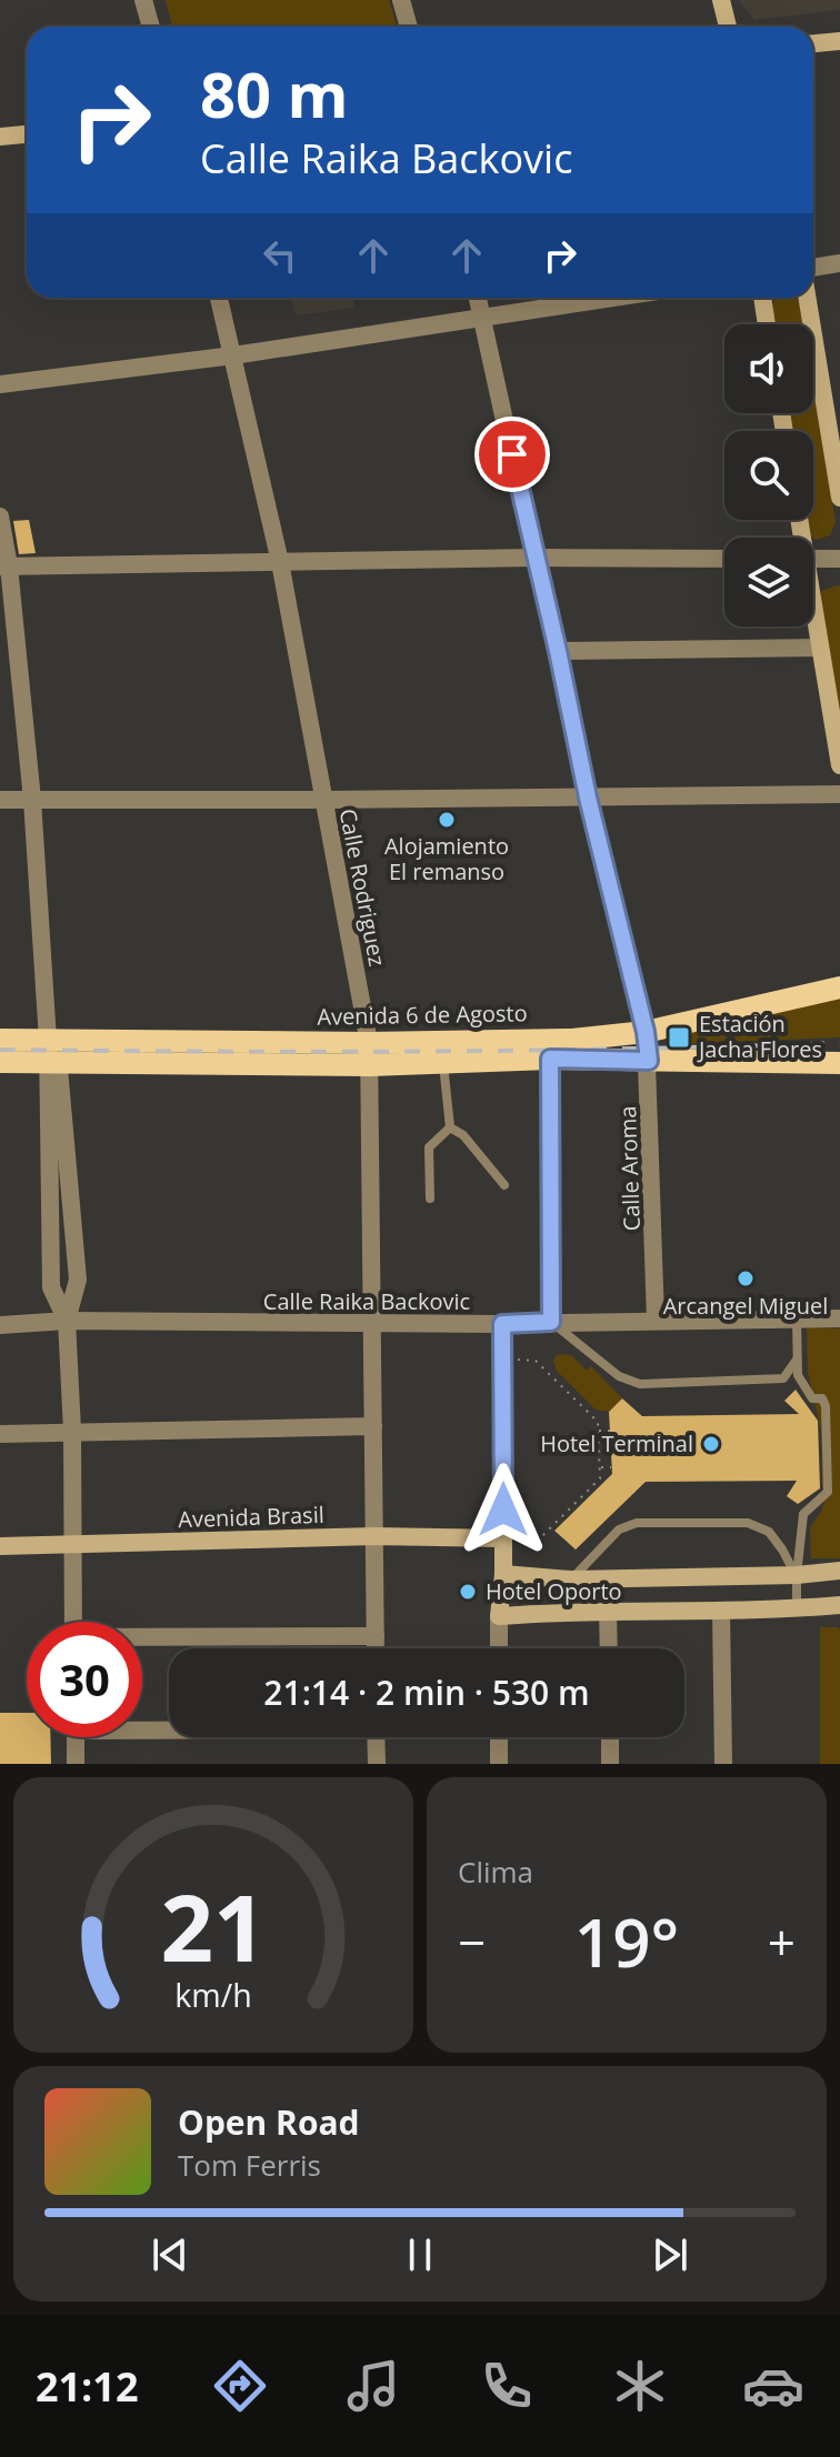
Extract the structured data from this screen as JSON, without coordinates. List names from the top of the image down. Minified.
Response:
{"streets":{"main road":["Avenida 6 de Agosto","Avenida Brasil"],"street":["Calle Rodriguez","Calle Aroma","Calle Raika Backovic"]},"crossings":[["Calle Rodriguez","Avenida 6 de Agosto"],["Calle Rodriguez","Calle Raika Backovic"],["Calle Rodriguez","Avenida Brasil"],["Avenida 6 de Agosto","Calle Aroma"],["Calle Aroma","Calle Raika Backovic"]],"places":{"other":["Alojamiento El remanso","Arcangel Miguel","Hotel Terminal","Hotel Oporto"],"transit":["Estación Jacha Flores"]},"page":{"turn":["80 m","Calle Raika Backovic"],"limit":"30","trip":"21:14 · 2 min · 530 m","tile":"Clima","heat":["−","19°","+"],"song":["Open Road","Tom Ferris"],"tabs":"21:12","gauge":["21","km/h"]}}
